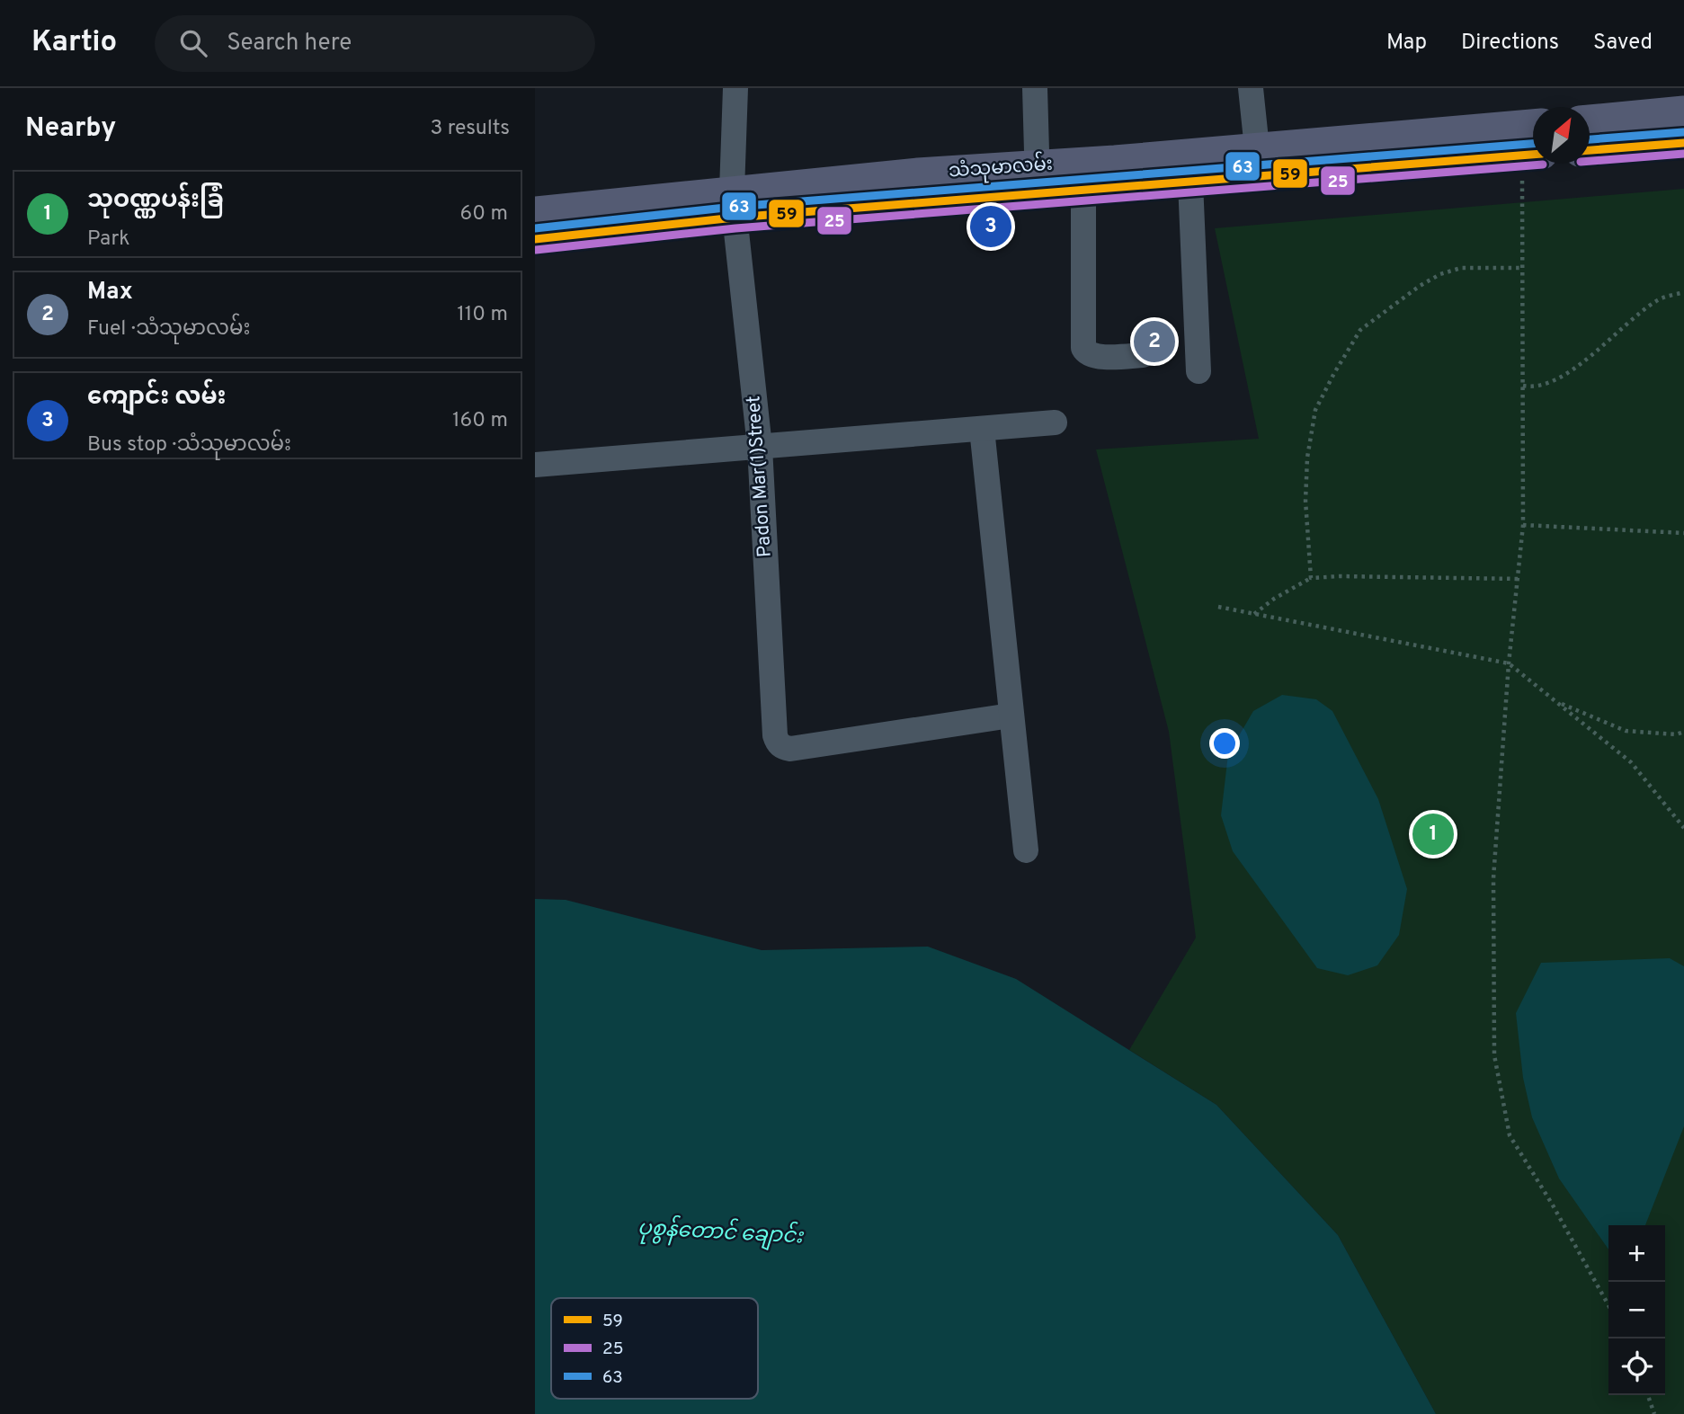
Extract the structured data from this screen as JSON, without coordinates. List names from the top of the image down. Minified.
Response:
{"streets":{"main road":["သံသုမာလမ်း"],"street":["Padon Mar(1)Street"]},"crossings":[["သံသုမာလမ်း","Padon Mar(1)Street"]],"water":["ပုစွန်တောင် ချောင်း"],"lines":["transit line 63","transit line 59","transit line 25"],"legend":["59","25","63"],"north":"top right","page":{"header":"Kartio","search":"Search here","nav":["Map","Directions","Saved"],"heading":["Nearby","3 results"],"list":[{"mark":"1","name":"သုဝဏ္ဏပန်းခြံ","note":"Park","value":"60 m"},{"mark":"2","name":"Max","note":"Fuel · သံသုမာလမ်း","value":"110 m"},{"mark":"3","name":"ကျောင်း လမ်း","note":"Bus stop · သံသုမာလမ်း","value":"160 m"}],"pins":["3","2","1"],"map_buttons":["+","−"]}}
